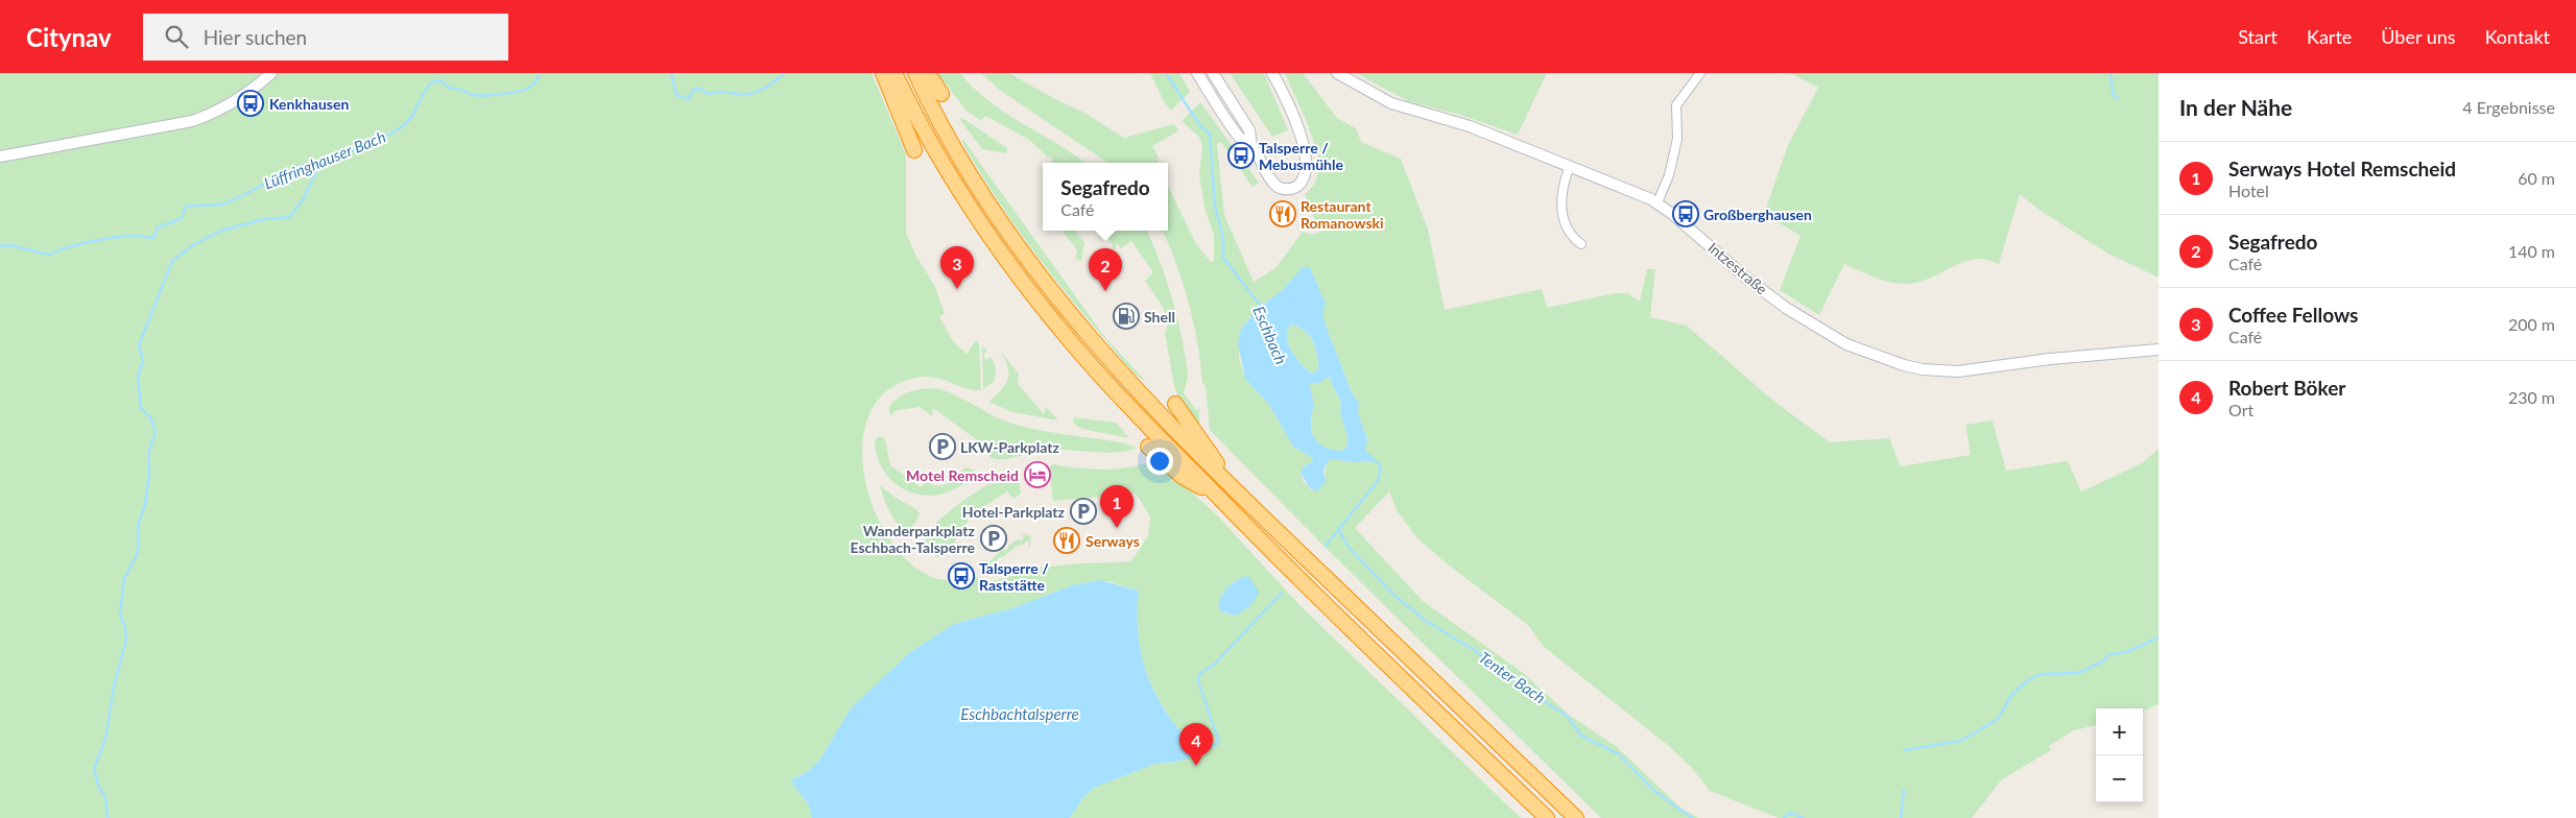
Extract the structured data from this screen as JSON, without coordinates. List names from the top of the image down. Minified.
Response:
{"streets":{"main road":["Intzestraße"]},"water":["Lüffringhauser Bach","Eschbach","Tenter Bach","Eschbachtalsperre"],"places":{"bus stop":["Kenkhausen","Talsperre / Mebusmühle","Großberghausen","Talsperre / Raststätte"],"restaurant":["Restaurant Romanowski","Serways"],"fuel station":["Shell"],"parking":["LKW-Parkplatz","Hotel-Parkplatz","Wanderparkplatz Eschbach-Talsperre"],"hotel":["Motel Remscheid"]},"page":{"header":"Citynav","search":"Hier suchen","nav":["Start","Karte","Über uns","Kontakt"],"heading":["In der Nähe","4 Ergebnisse"],"list":[{"mark":"1","name":"Serways Hotel Remscheid","note":"Hotel","value":"60 m"},{"mark":"2","name":"Segafredo","note":"Café","value":"140 m"},{"mark":"3","name":"Coffee Fellows","note":"Café","value":"200 m"},{"mark":"4","name":"Robert Böker","note":"Ort","value":"230 m"}],"popup":["Segafredo","Café"],"pins":["3","2","1","4"],"map_buttons":["+","−"]}}
